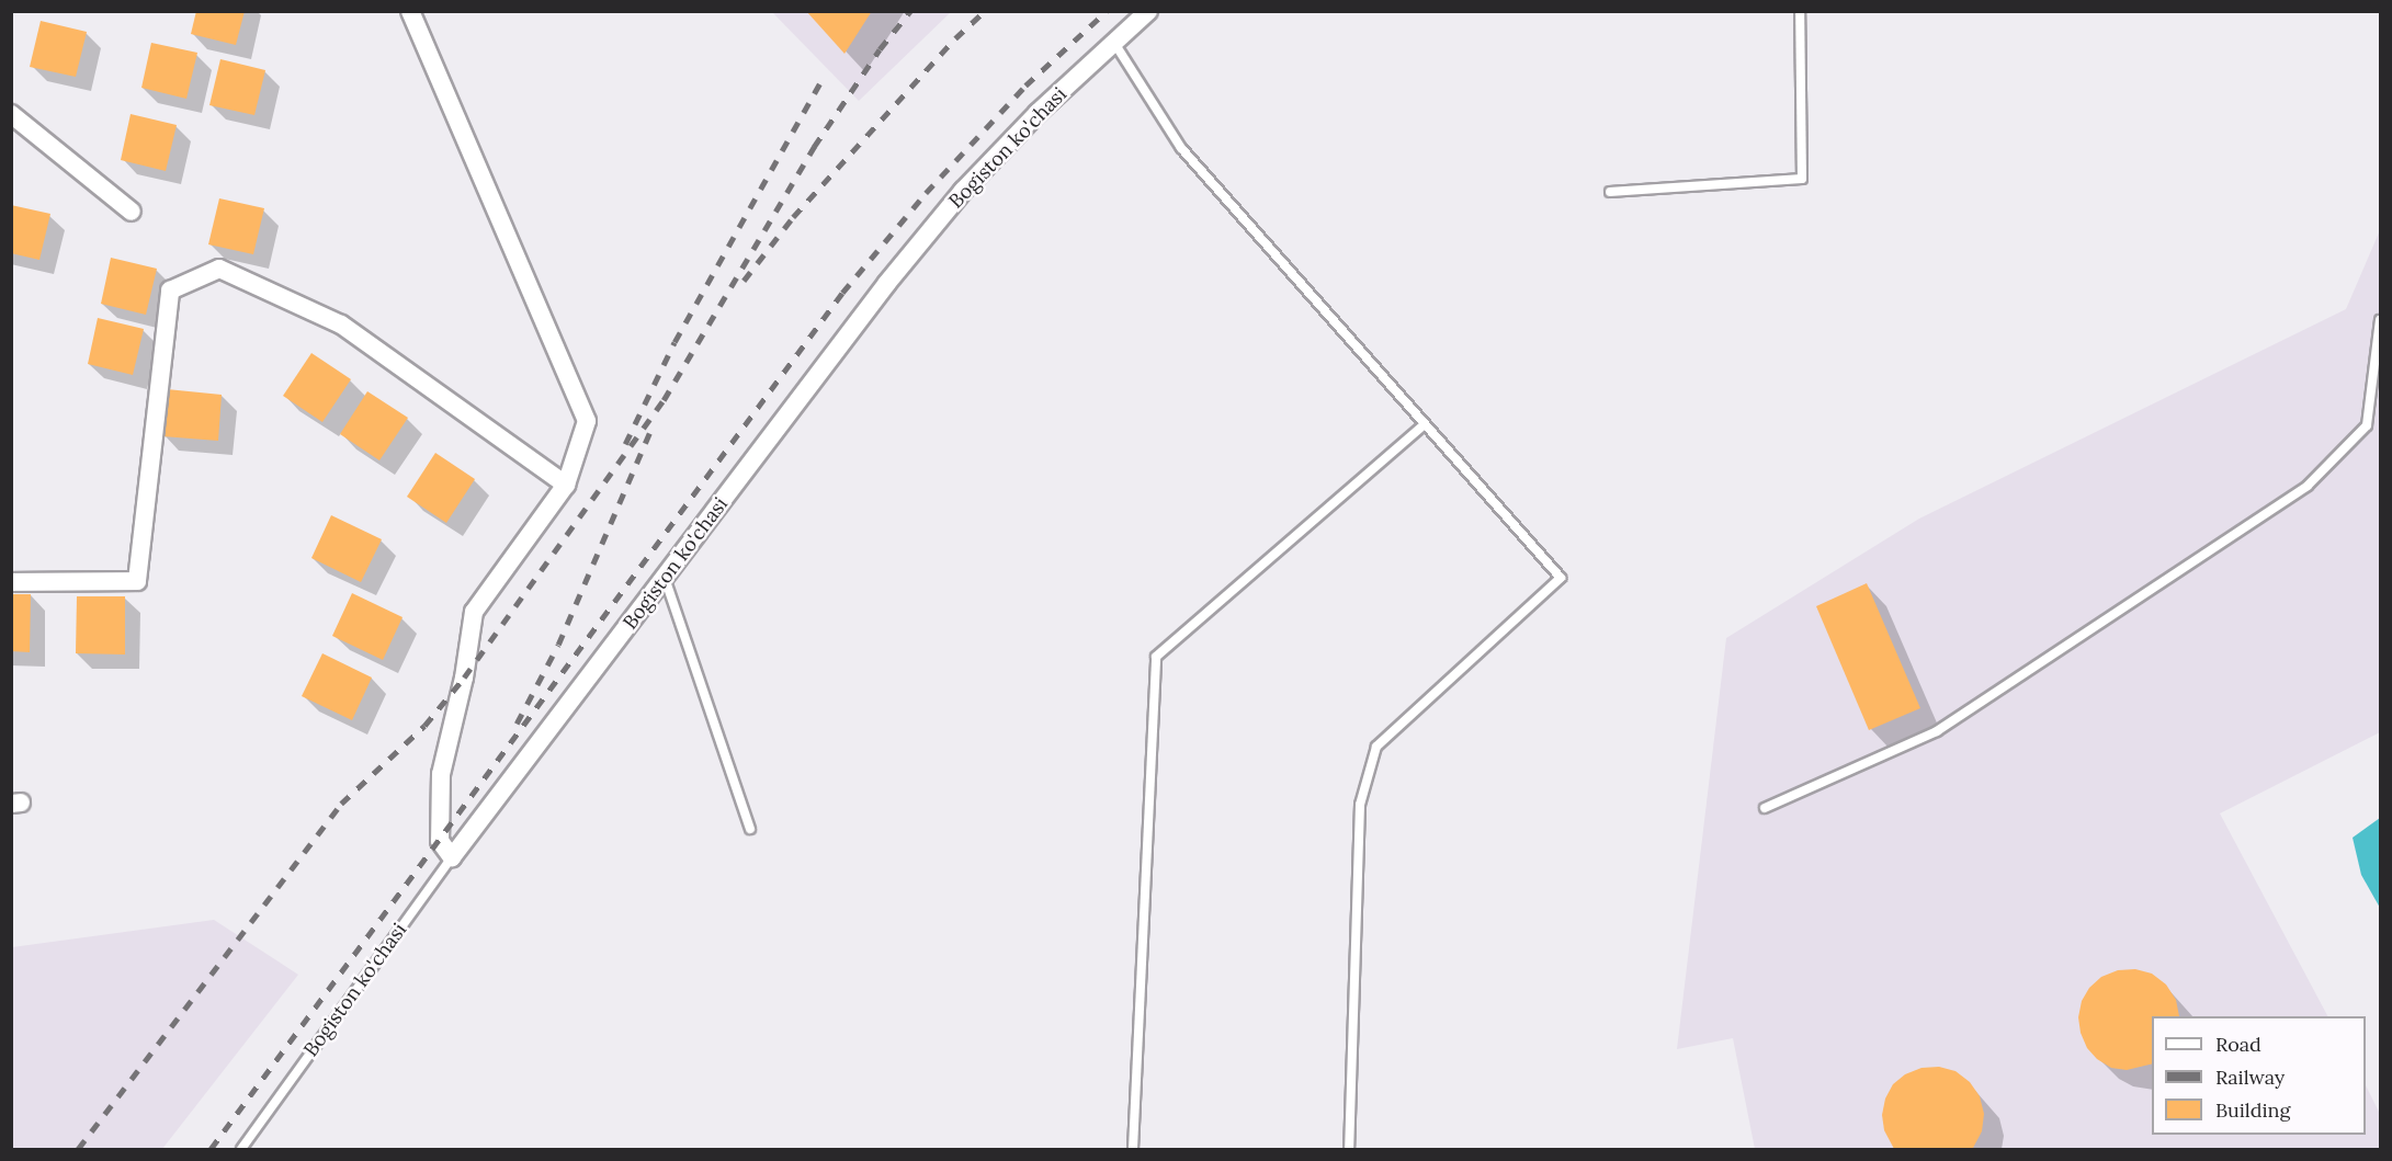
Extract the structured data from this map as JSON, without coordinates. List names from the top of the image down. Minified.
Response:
{"streets":{"street":["Bogiston ko'chasi"]},"legend":["Road","Railway","Building"]}
